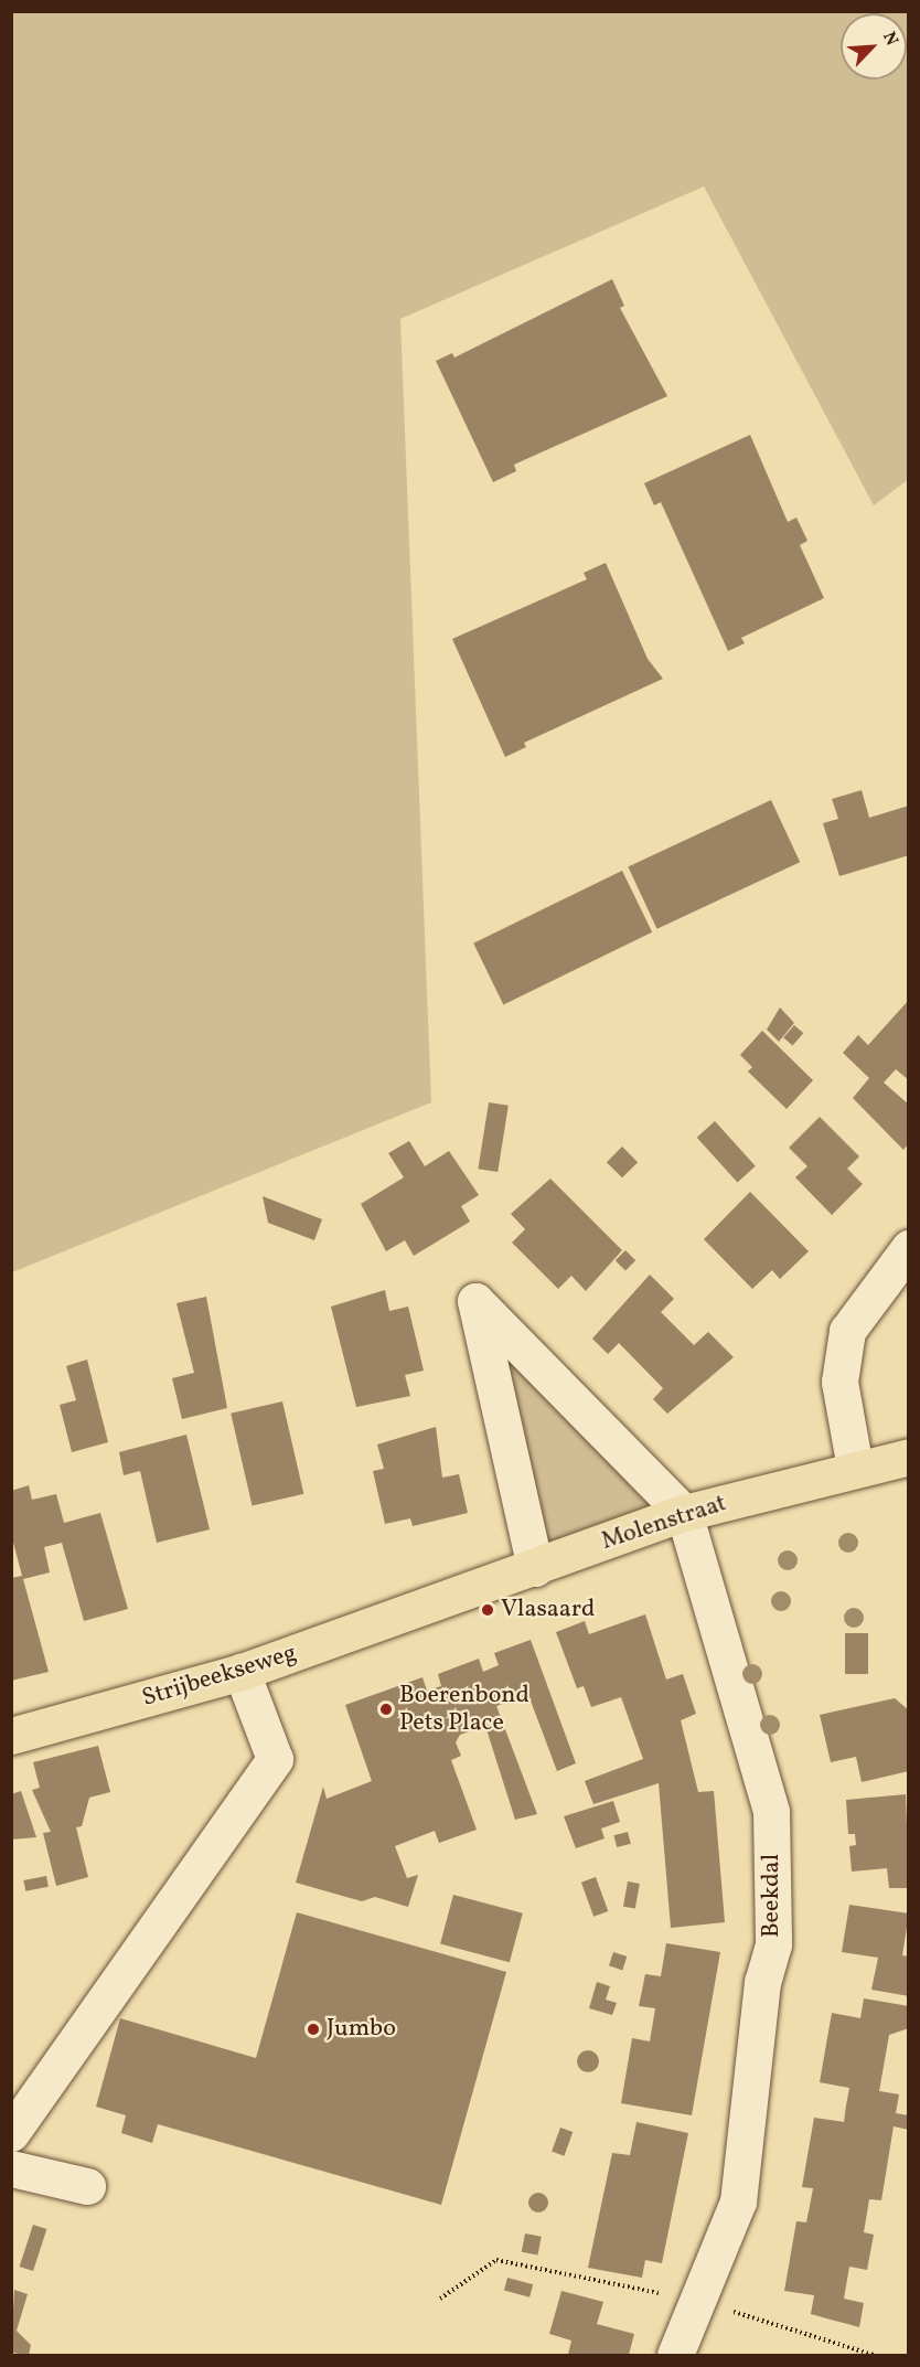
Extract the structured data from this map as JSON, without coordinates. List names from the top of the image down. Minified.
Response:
{"streets":{"main road":["Molenstraat","Strijbeekseweg"],"street":["Beekdal"]},"crossings":[["Molenstraat","Strijbeekseweg"],["Molenstraat","Beekdal"]],"places":["Vlasaard","Boerenbond Pets Place","Jumbo"],"north":"top right"}
